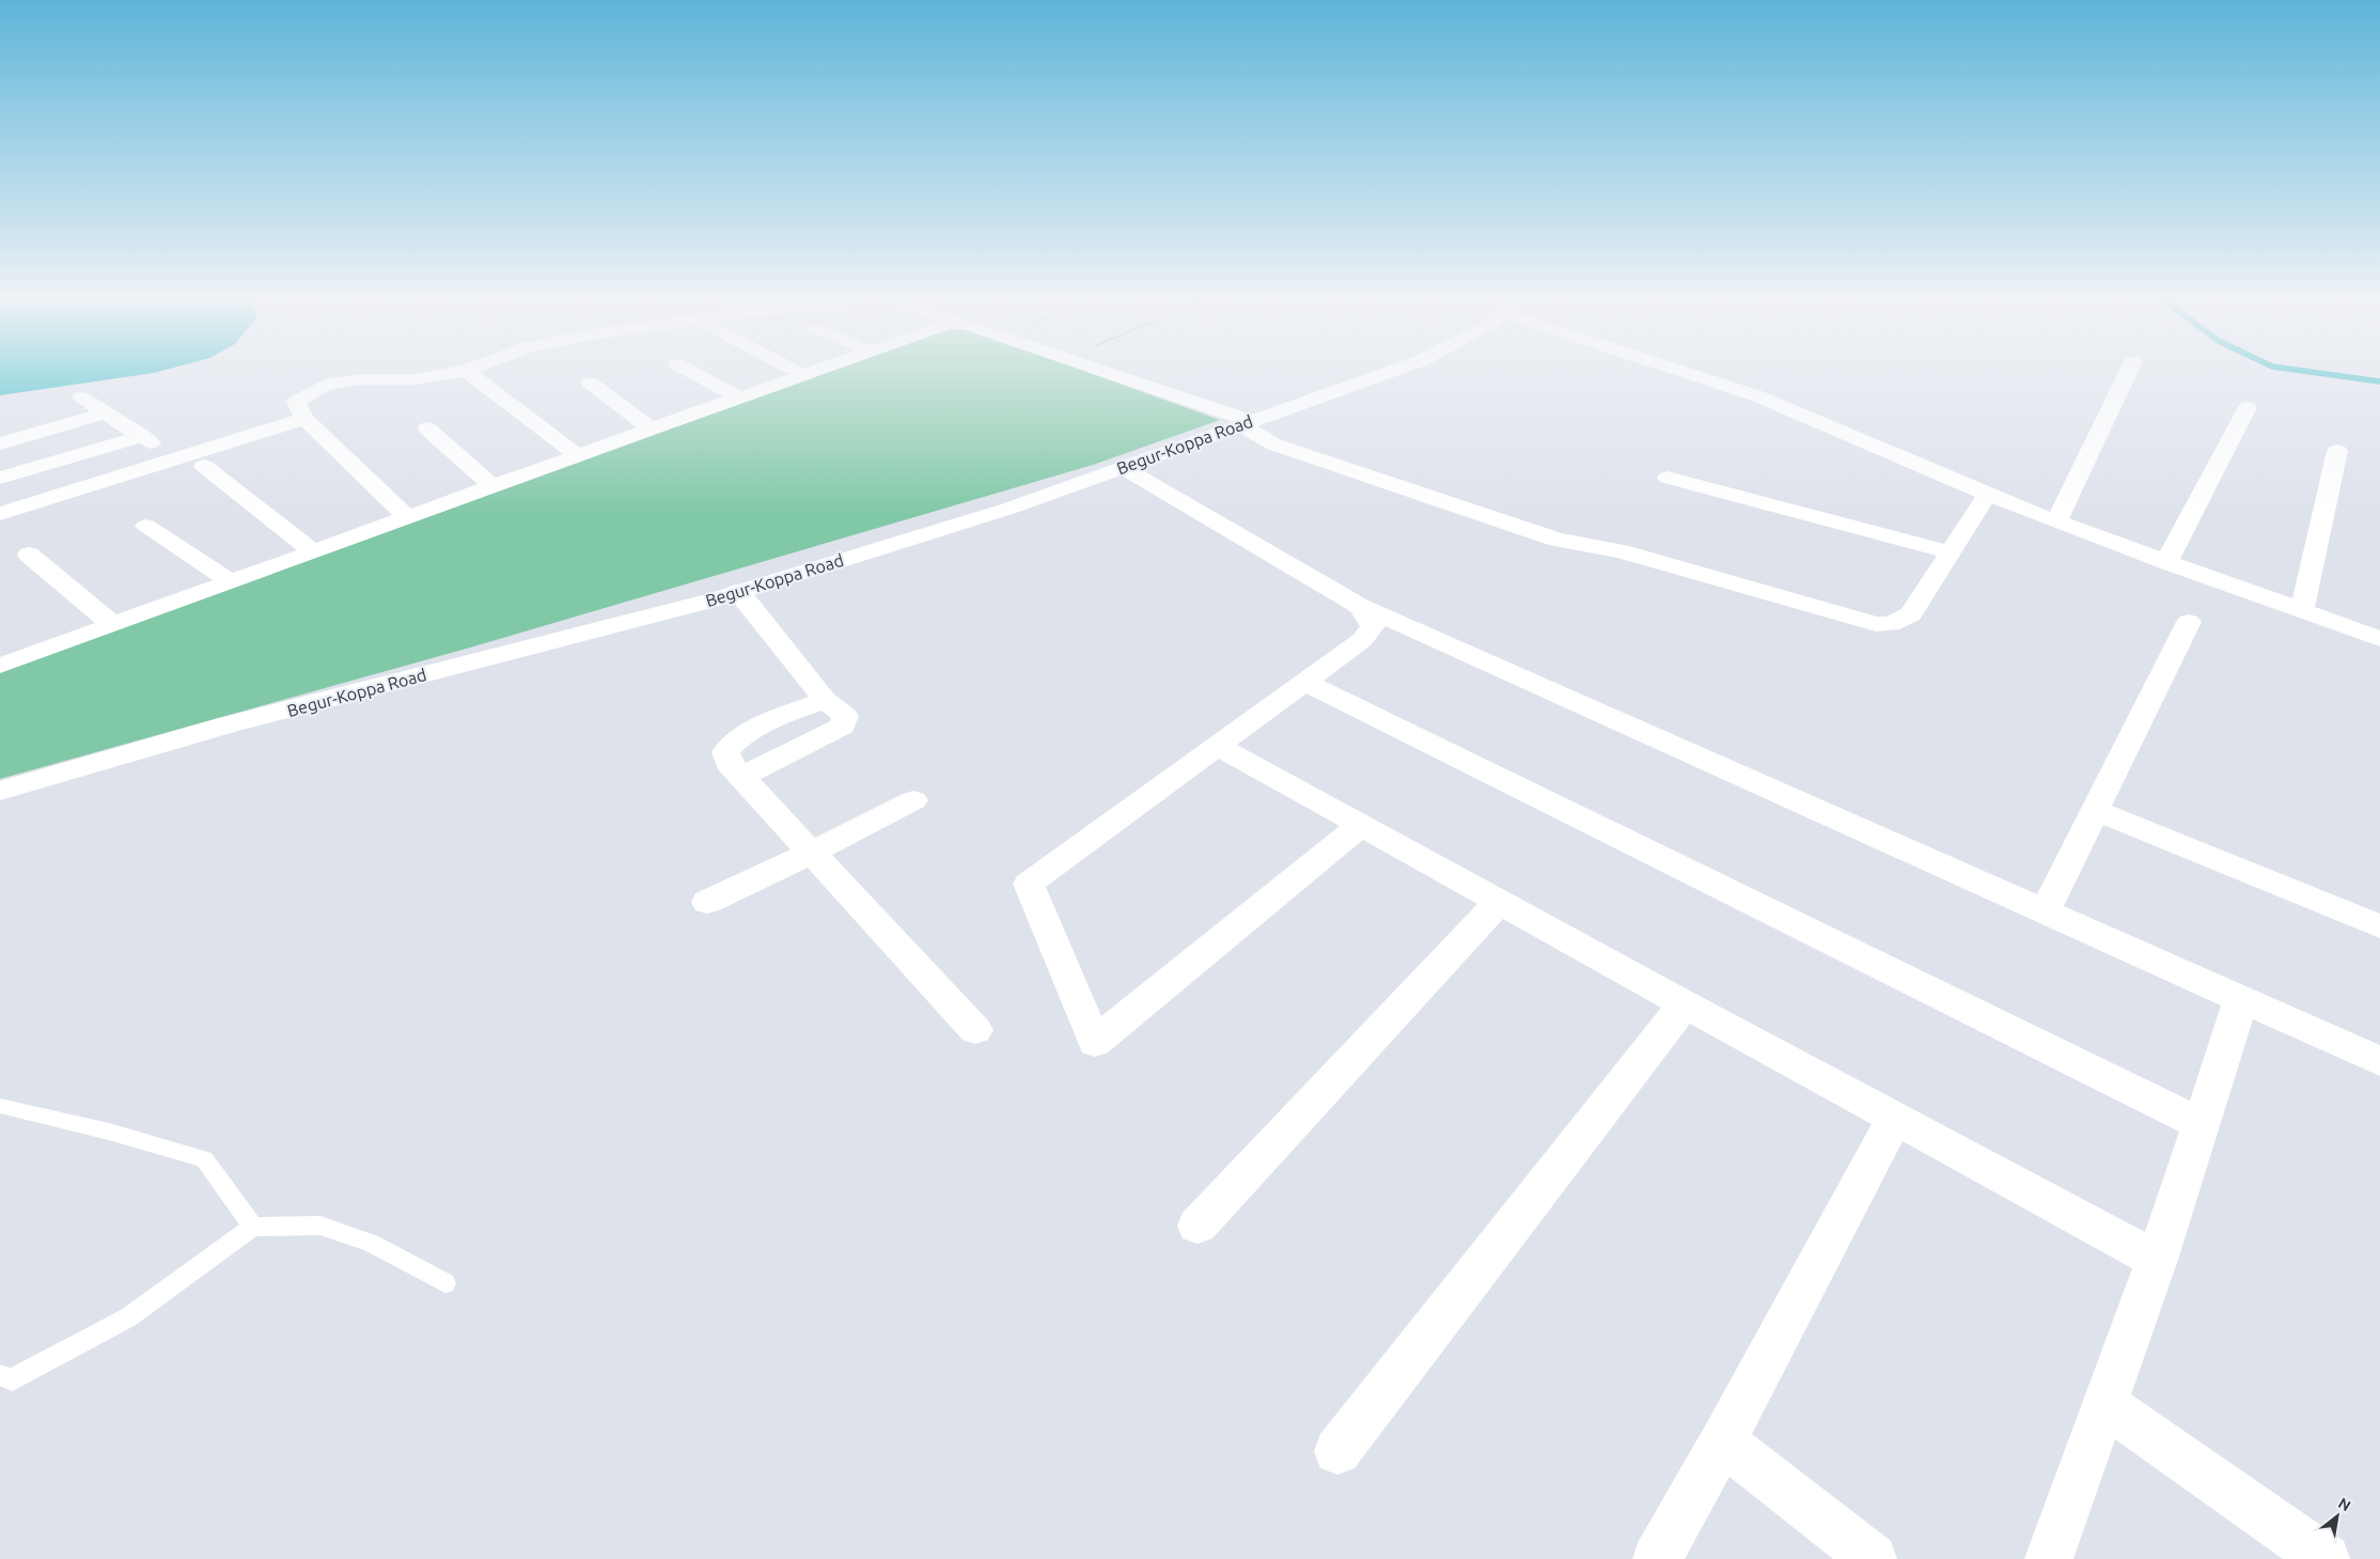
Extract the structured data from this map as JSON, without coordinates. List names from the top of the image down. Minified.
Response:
{"streets":{"street":["Begur-Koppa Road"]},"north":"top right"}
